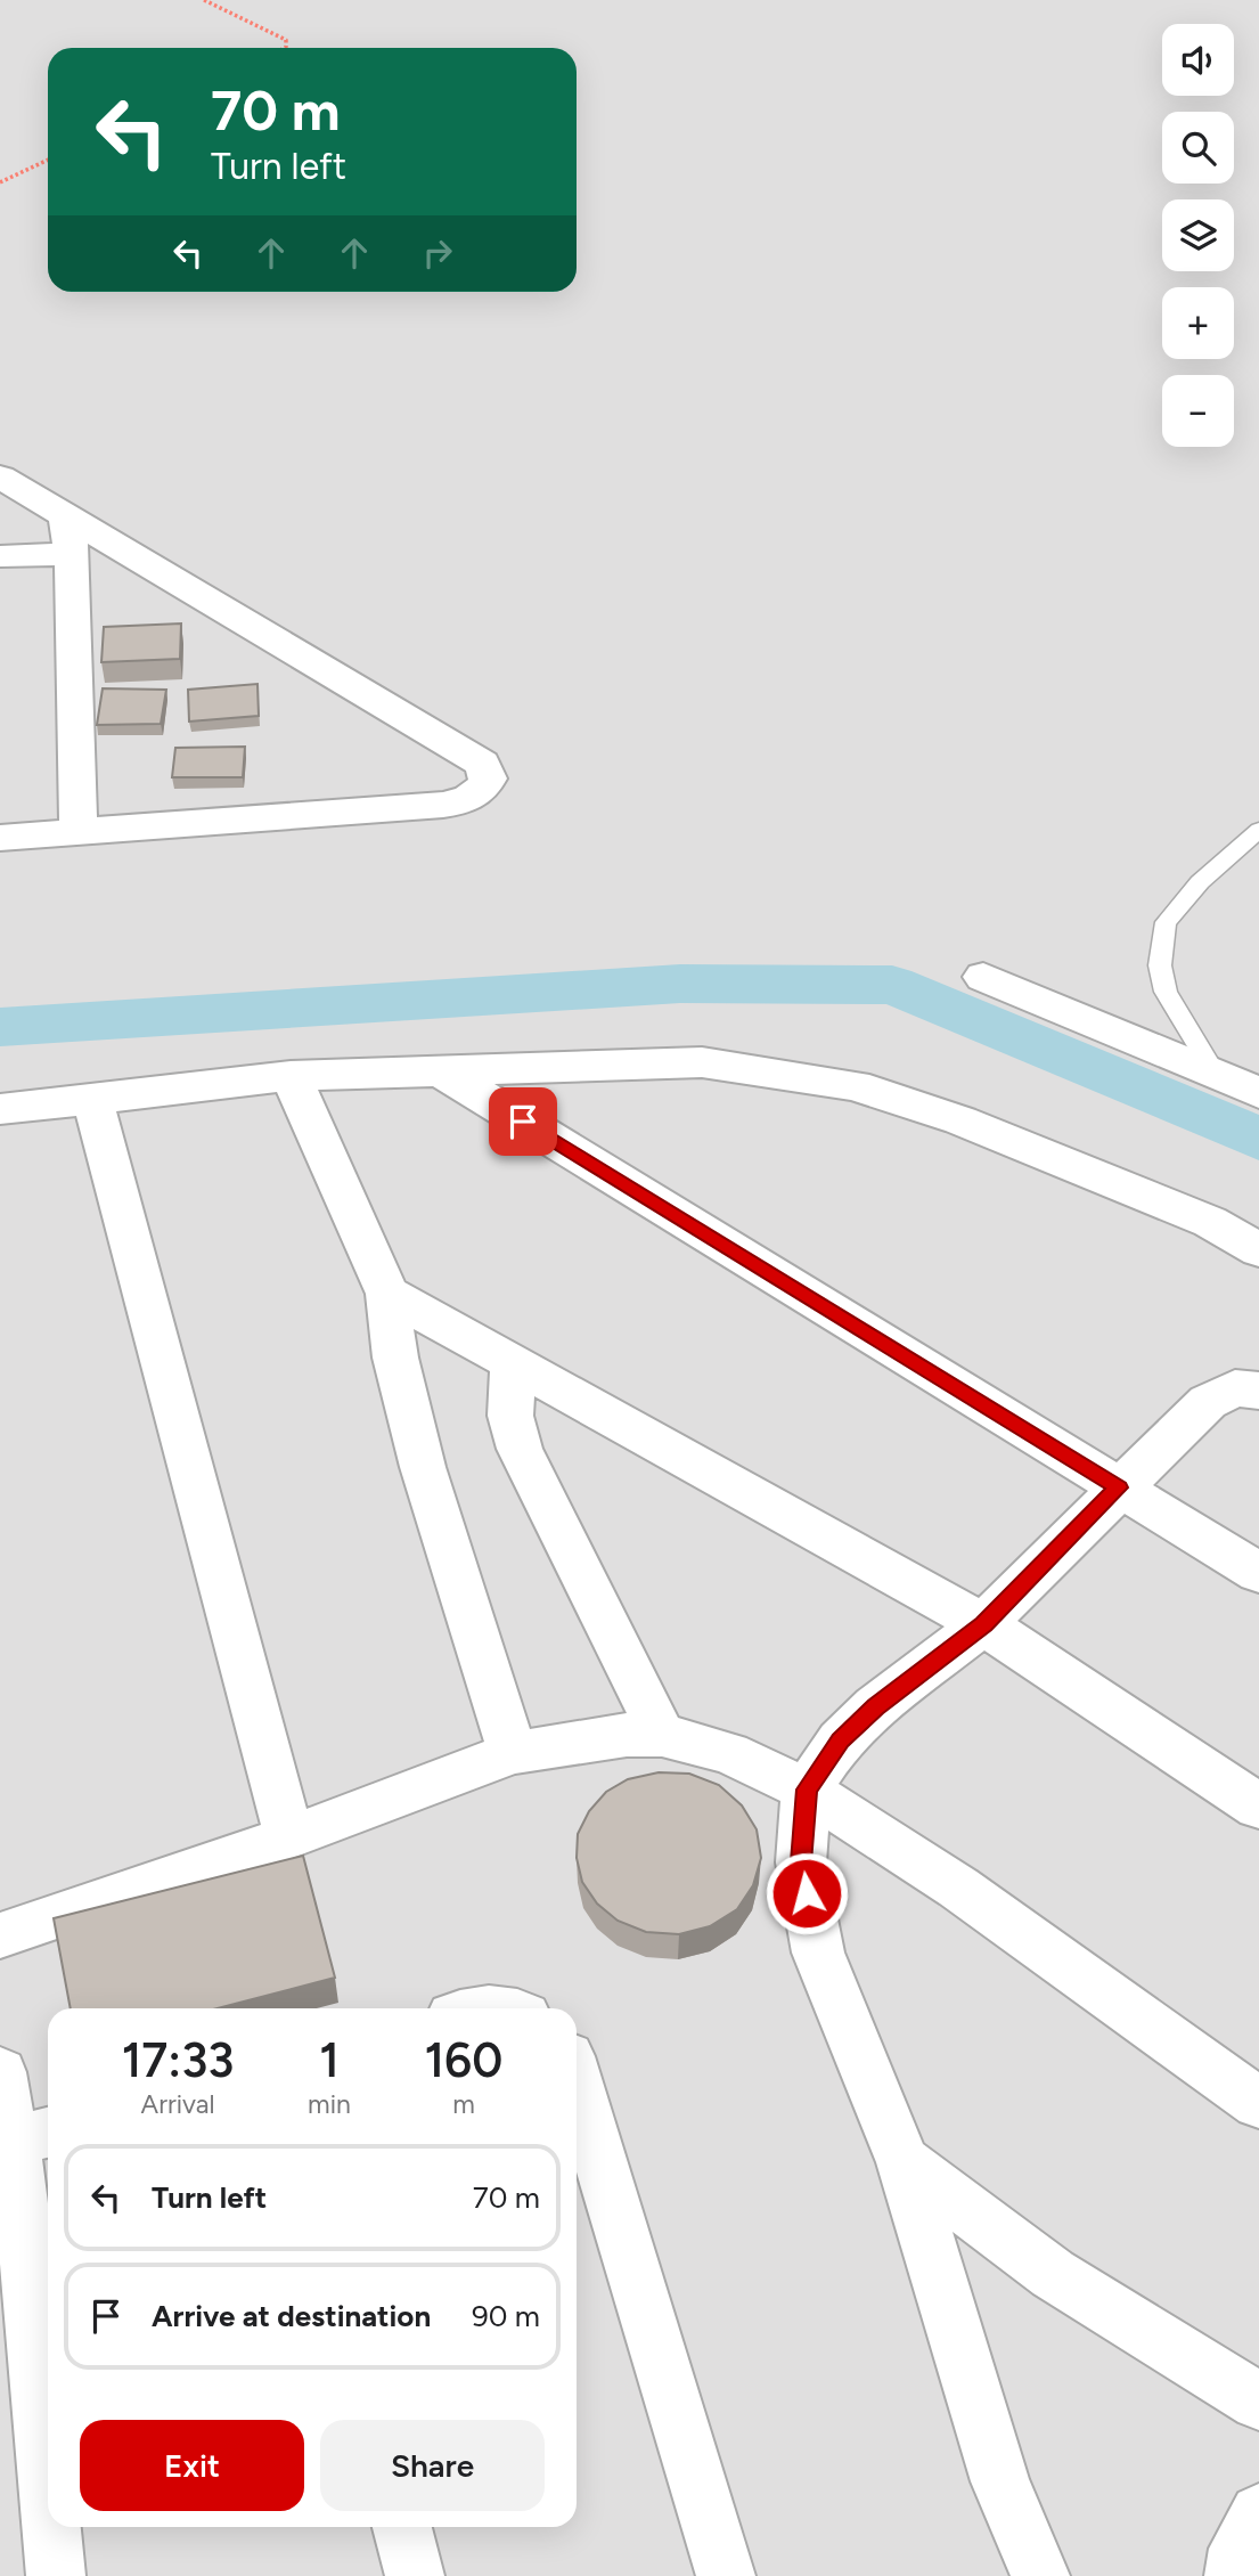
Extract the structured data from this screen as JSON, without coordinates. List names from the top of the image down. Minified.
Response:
{"page":{"map_buttons":["+","−"],"turn":["70 m","Turn left"],"eta":["17:33","Arrival","1","min","160","m"],"list":[{"name":"Turn left","value":"70 m"},{"name":"Arrive at destination","value":"90 m"}],"buttons":["Exit","Share"]}}
